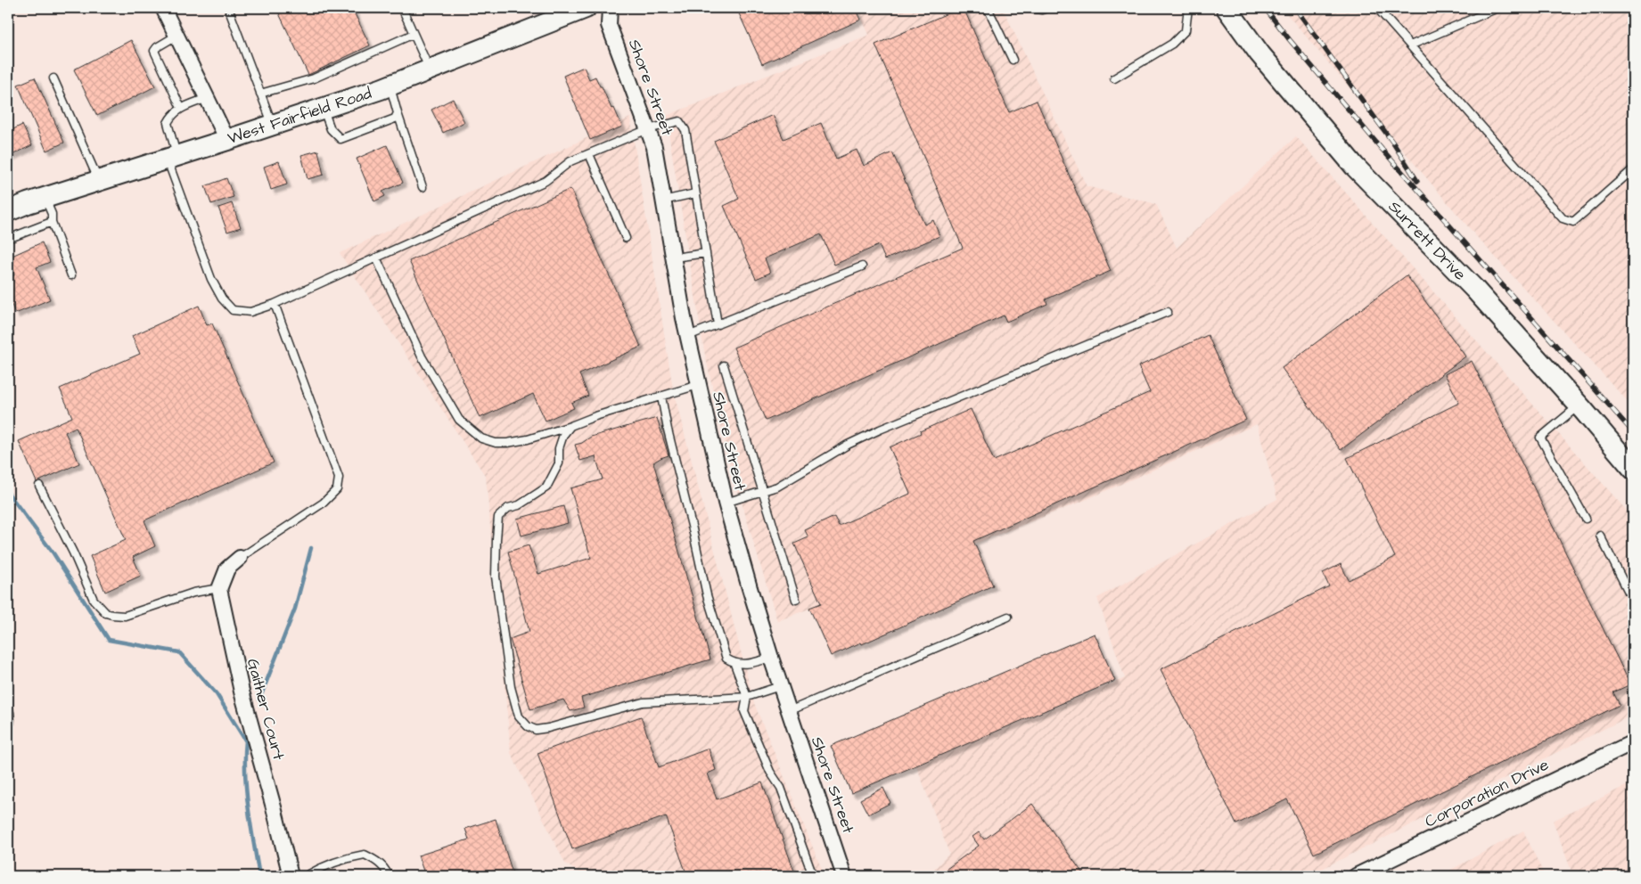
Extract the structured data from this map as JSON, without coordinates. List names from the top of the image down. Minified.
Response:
{"streets":{"main road":["West Fairfield Road","Surrett Drive"],"street":["Shore Street","Gaither Court","Corporation Drive"]}}
